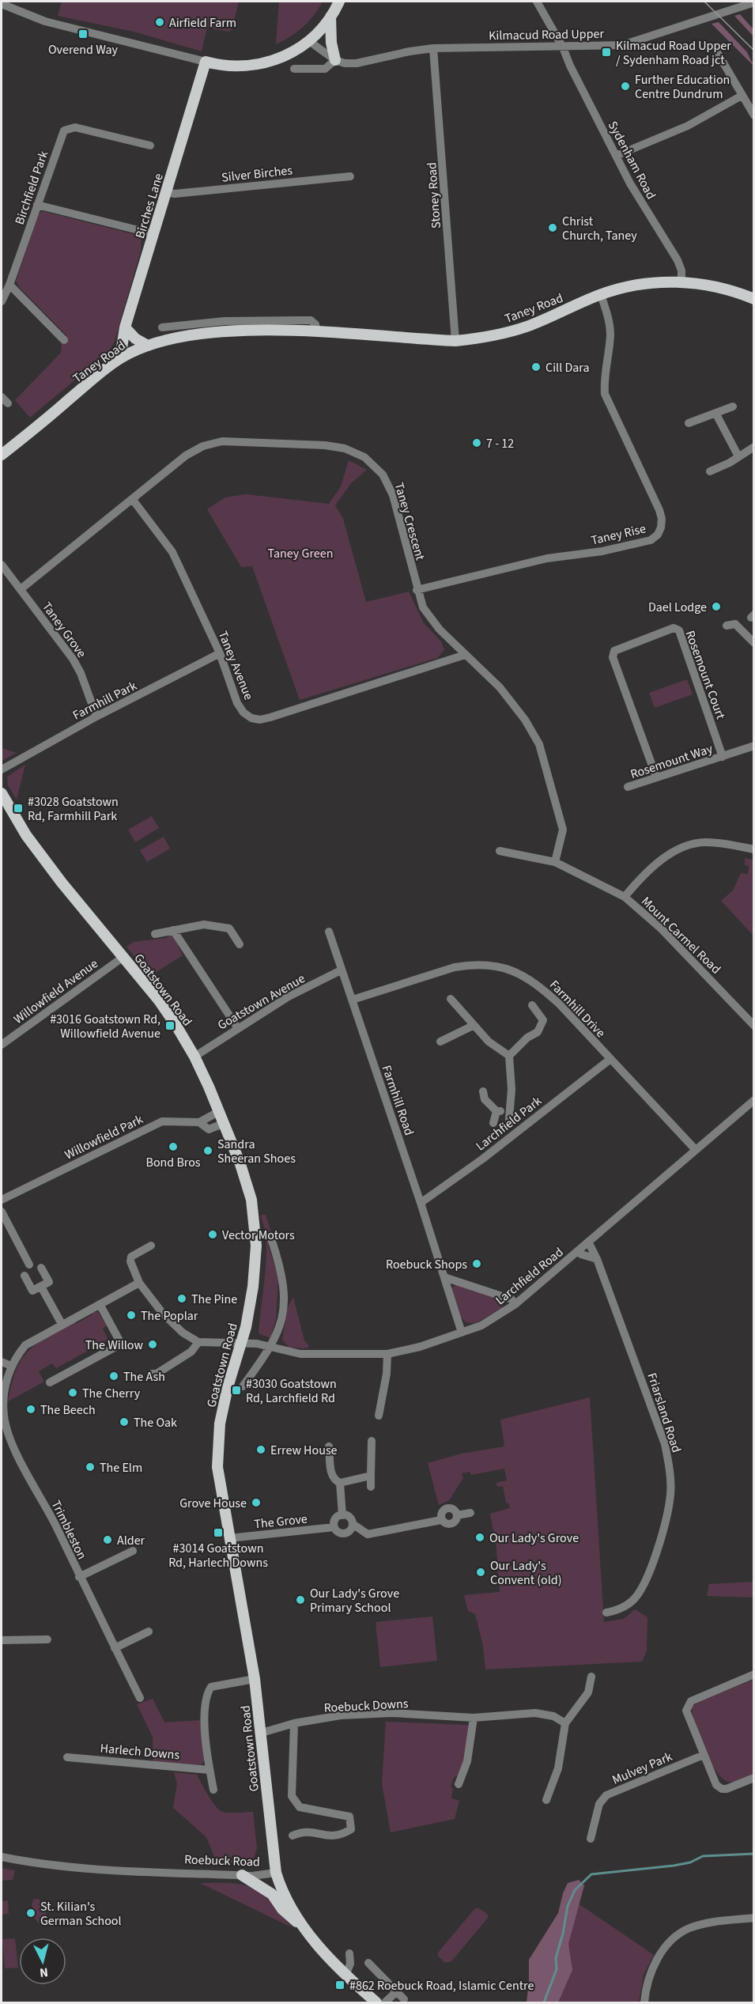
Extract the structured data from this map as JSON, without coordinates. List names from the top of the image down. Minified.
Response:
{"streets":{"main road":["Birches Lane","Taney Road","Goatstown Road","Roebuck Road"],"street":["Kilmacud Road Upper","Sydenham Road","Silver Birches","Birchfield Park","Stoney Road","Taney Crescent","Taney Rise","Taney Grove","Taney Avenue","Rosemount Court","Farmhill Park","Rosemount Way","Mount Carmel Road","Willowfield Avenue","Goatstown Avenue","Farmhill Drive","Farmhill Road","Larchfield Park","Willowfield Park","Larchfield Road","Friarsland Road","The Grove","Trimbleston","Roebuck Downs","Harlech Downs","Mulvey Park"]},"crossings":[["Kilmacud Road Upper","Sydenham Road"],["Kilmacud Road Upper","Stoney Road"],["Sydenham Road","Taney Road"],["Silver Birches","Birches Lane"],["Stoney Road","Taney Road"],["Birches Lane","Taney Road"],["Taney Road","Taney Rise"],["Taney Crescent","Taney Rise"],["Taney Crescent","Taney Grove"],["Taney Crescent","Taney Avenue"],["Taney Crescent","Mount Carmel Road"],["Taney Grove","Farmhill Park"],["Taney Avenue","Farmhill Park"],["Rosemount Court","Rosemount Way"],["Goatstown Road","Willowfield Avenue"],["Goatstown Road","Goatstown Avenue"],["Goatstown Road","Willowfield Park"],["Goatstown Road","Larchfield Road"],["Goatstown Road","The Grove"],["Goatstown Road","Roebuck Downs"],["Goatstown Road","Roebuck Road"],["Goatstown Avenue","Farmhill Road"],["Farmhill Drive","Farmhill Road"],["Farmhill Drive","Larchfield Park"],["Farmhill Drive","Larchfield Road"],["Farmhill Road","Larchfield Park"],["Farmhill Road","Larchfield Road"],["Larchfield Road","Friarsland Road"]],"parks":["Taney Green"],"places":{"other":["Airfield Farm","Further Education Centre Dundrum","Christ Church, Taney","Cill Dara","7 - 12","Dael Lodge","Bond Bros","Sandra Sheeran Shoes","Vector Motors","Roebuck Shops","The Pine","The Poplar","The Willow","The Ash","The Cherry","The Beech","The Oak","Errew House","The Elm","Grove House","Our Lady's Grove","Alder","Our Lady's Convent (old)","Our Lady's Grove Primary School","St. Kilian's German School"],"transit":["Overend Way","Kilmacud Road Upper / Sydenham Road jct","#3028 Goatstown Rd, Farmhill Park","#3016 Goatstown Rd, Willowfield Avenue","#3030 Goatstown Rd, Larchfield Rd","#3014 Goatstown Rd, Harlech Downs","#862 Roebuck Road, Islamic Centre"]},"north":"bottom"}
